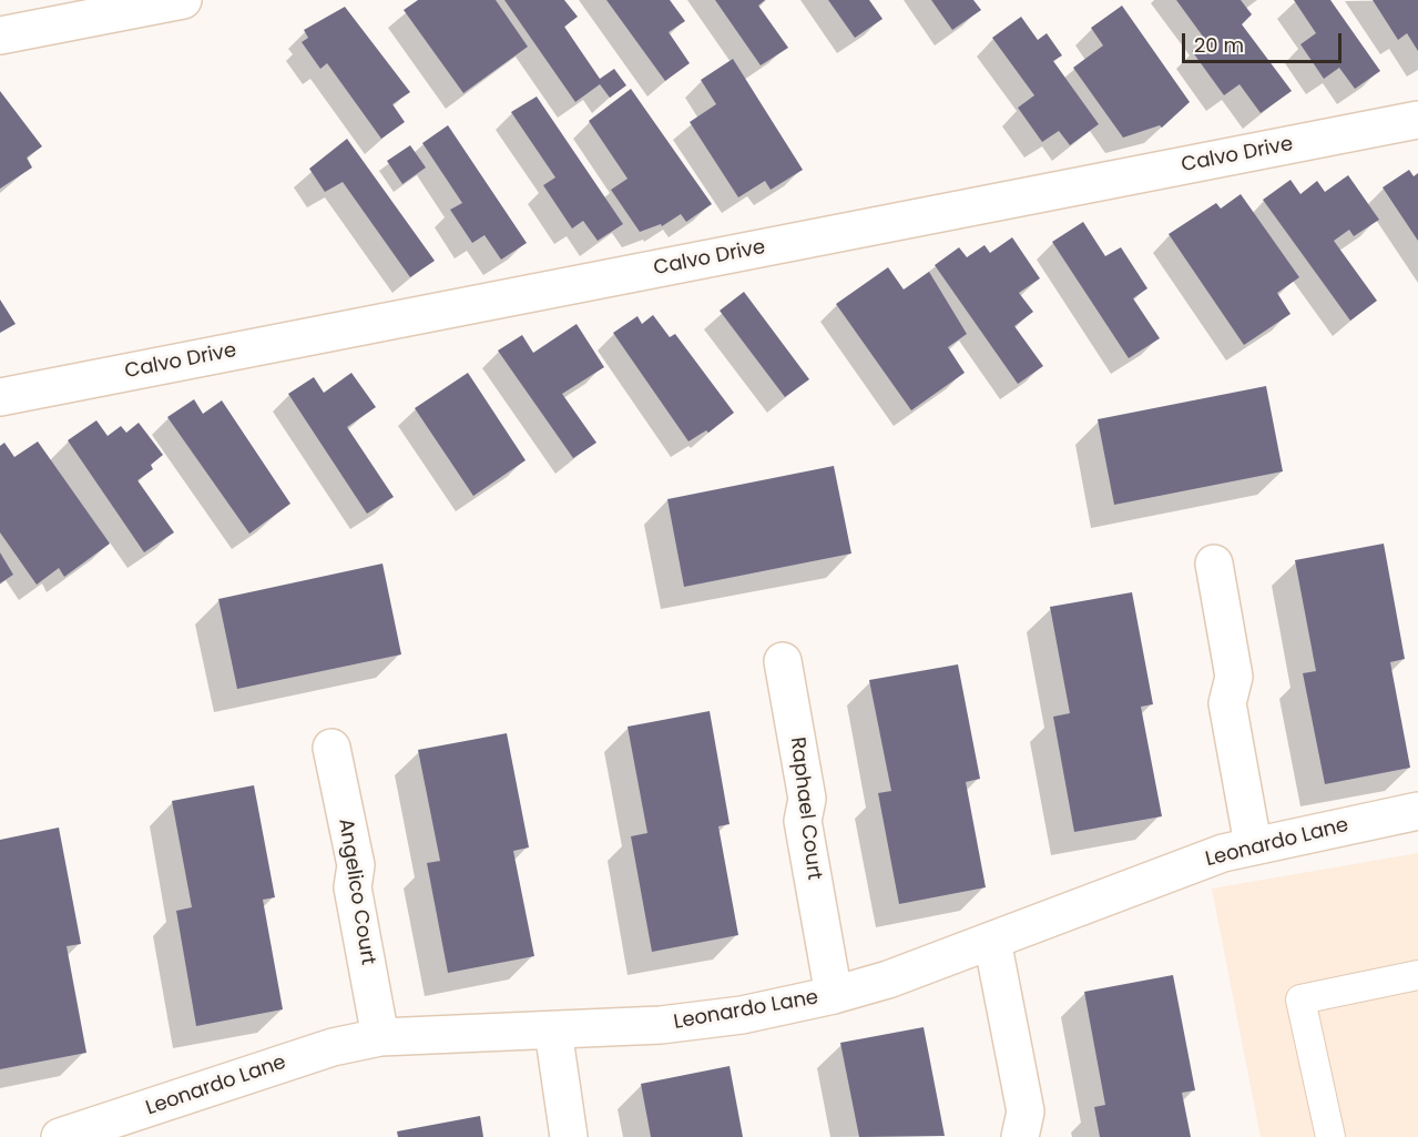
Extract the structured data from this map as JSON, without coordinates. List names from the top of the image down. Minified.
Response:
{"streets":{"street":["Calvo Drive","Raphael Court","Leonardo Lane","Angelico Court"]},"crossings":[["Raphael Court","Leonardo Lane"],["Leonardo Lane","Angelico Court"]],"scale_bar":"20 m"}
